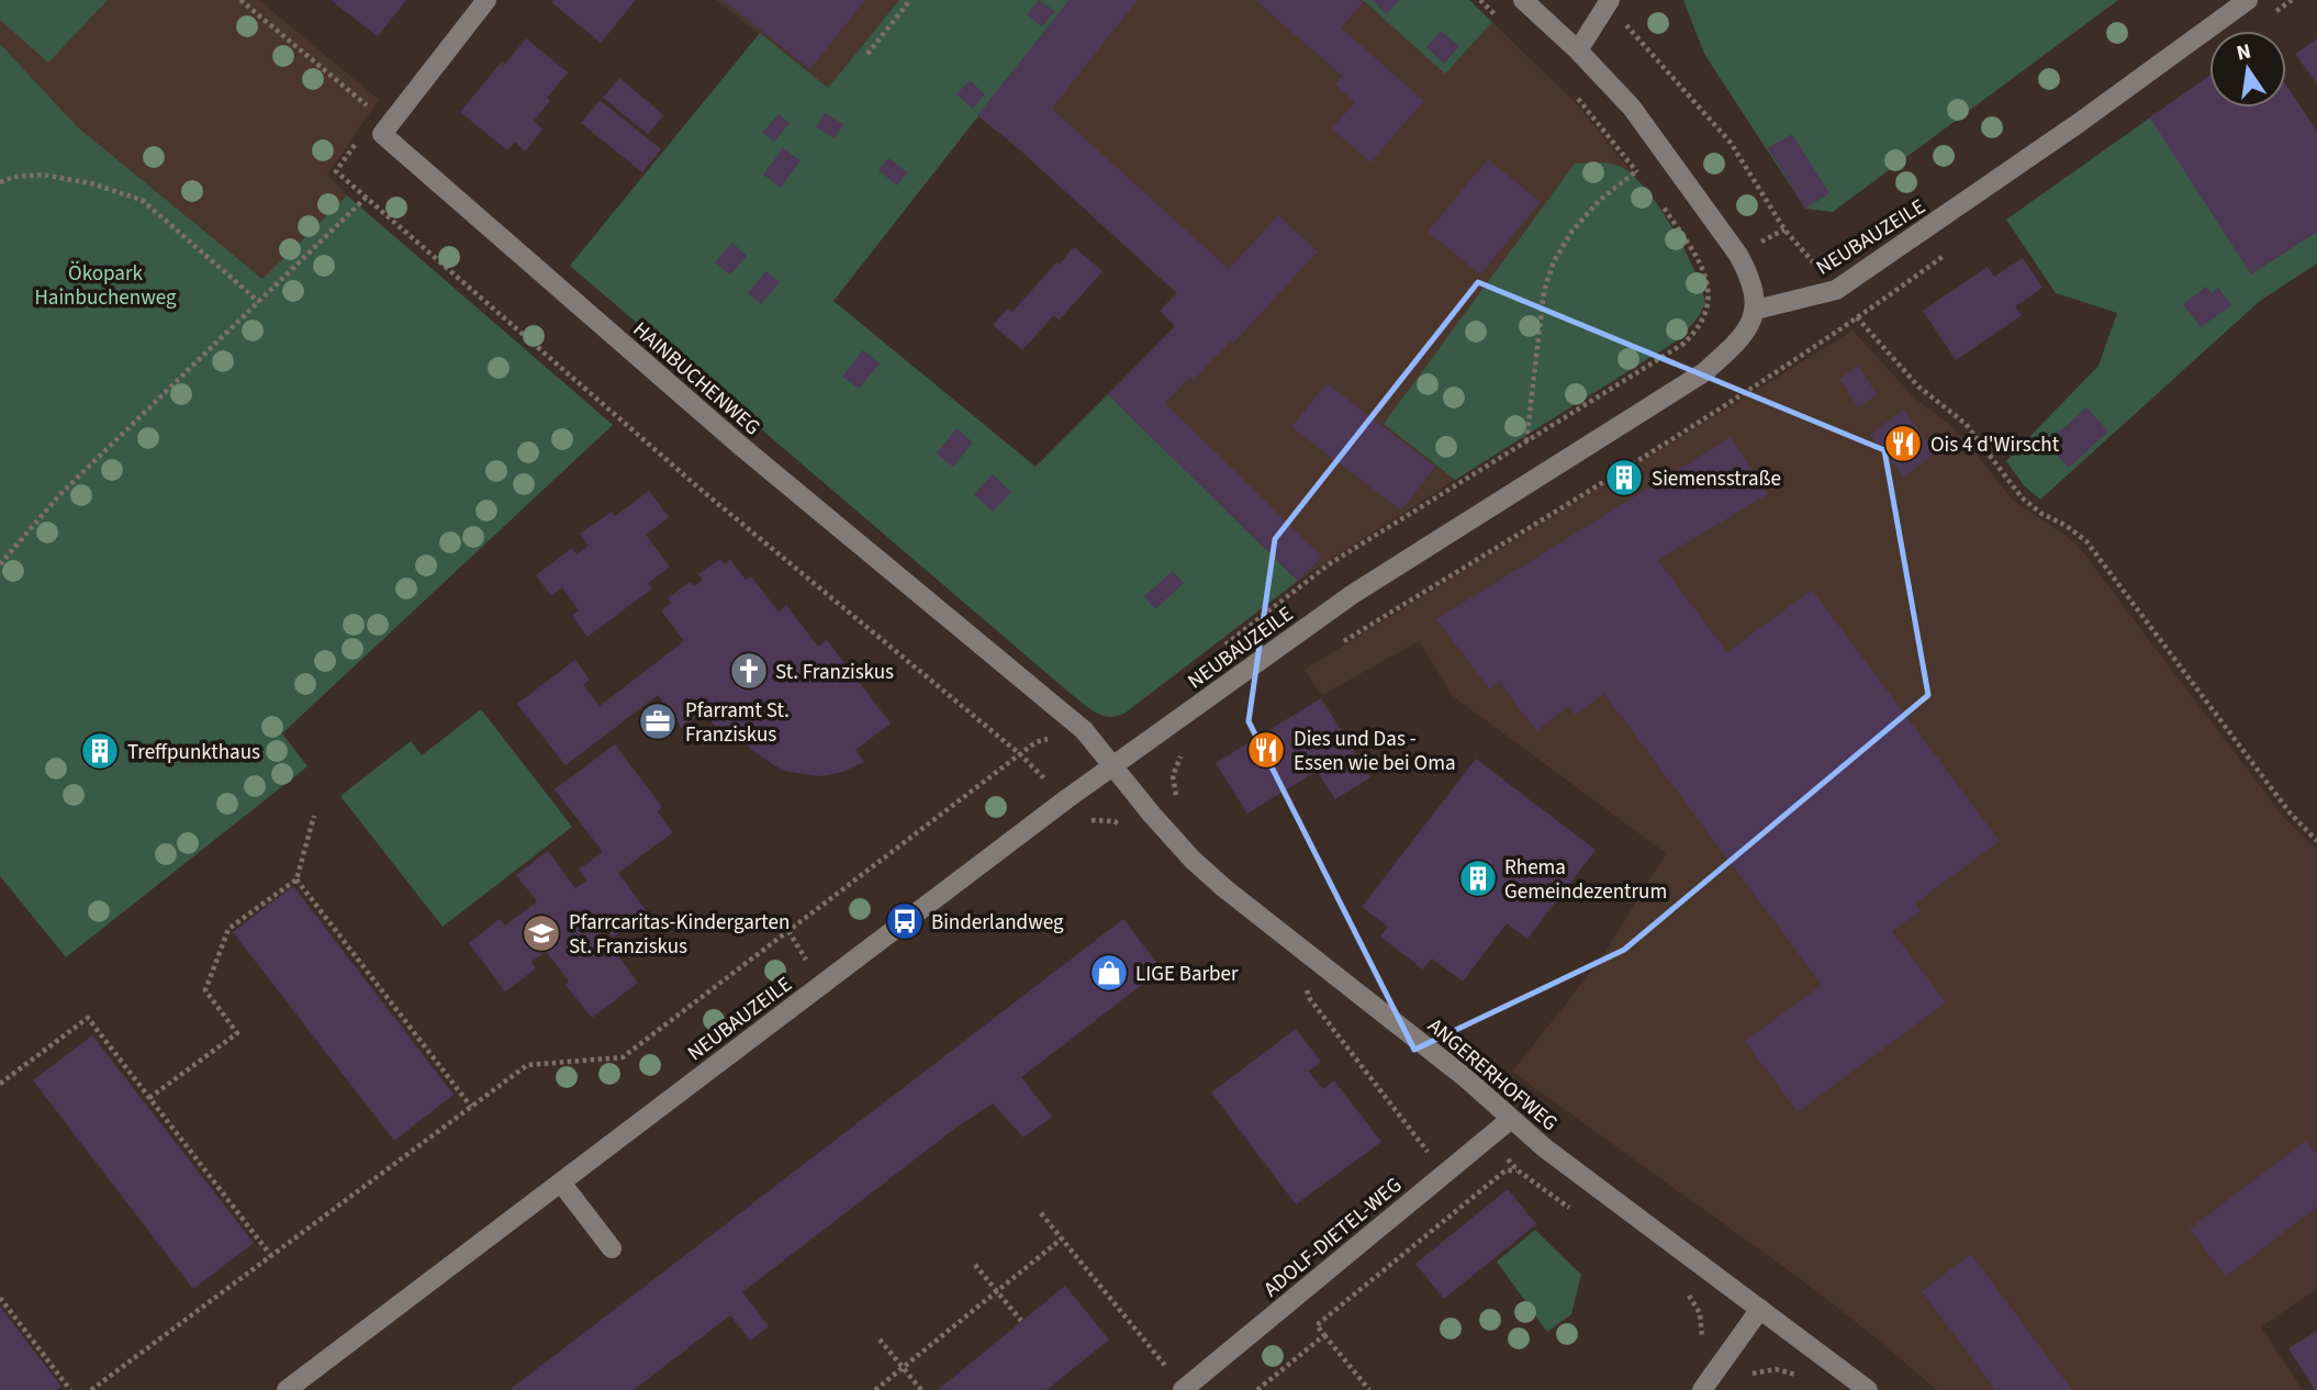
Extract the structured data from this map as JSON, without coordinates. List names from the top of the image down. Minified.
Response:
{"streets":{"street":["NEUBAUZEILE","HAINBUCHENWEG","ANGERERHOFWEG","ADOLF-DIETEL-WEG"]},"crossings":[["NEUBAUZEILE","HAINBUCHENWEG"],["NEUBAUZEILE","ANGERERHOFWEG"],["HAINBUCHENWEG","ANGERERHOFWEG"],["ANGERERHOFWEG","ADOLF-DIETEL-WEG"]],"parks":["Ökopark Hainbuchenweg"],"places":{"restaurant":["Ois 4 d'Wirscht","Dies und Das - Essen wie bei Oma"],"building":["Siemensstraße","Treffpunkthaus","Rhema Gemeindezentrum"],"church":["St. Franziskus"],"office":["Pfarramt St. Franziskus"],"bus stop":["Binderlandweg"],"school or university":["Pfarrcaritas-Kindergarten St. Franziskus"],"shop":["LIGE Barber"]},"north":"top"}
